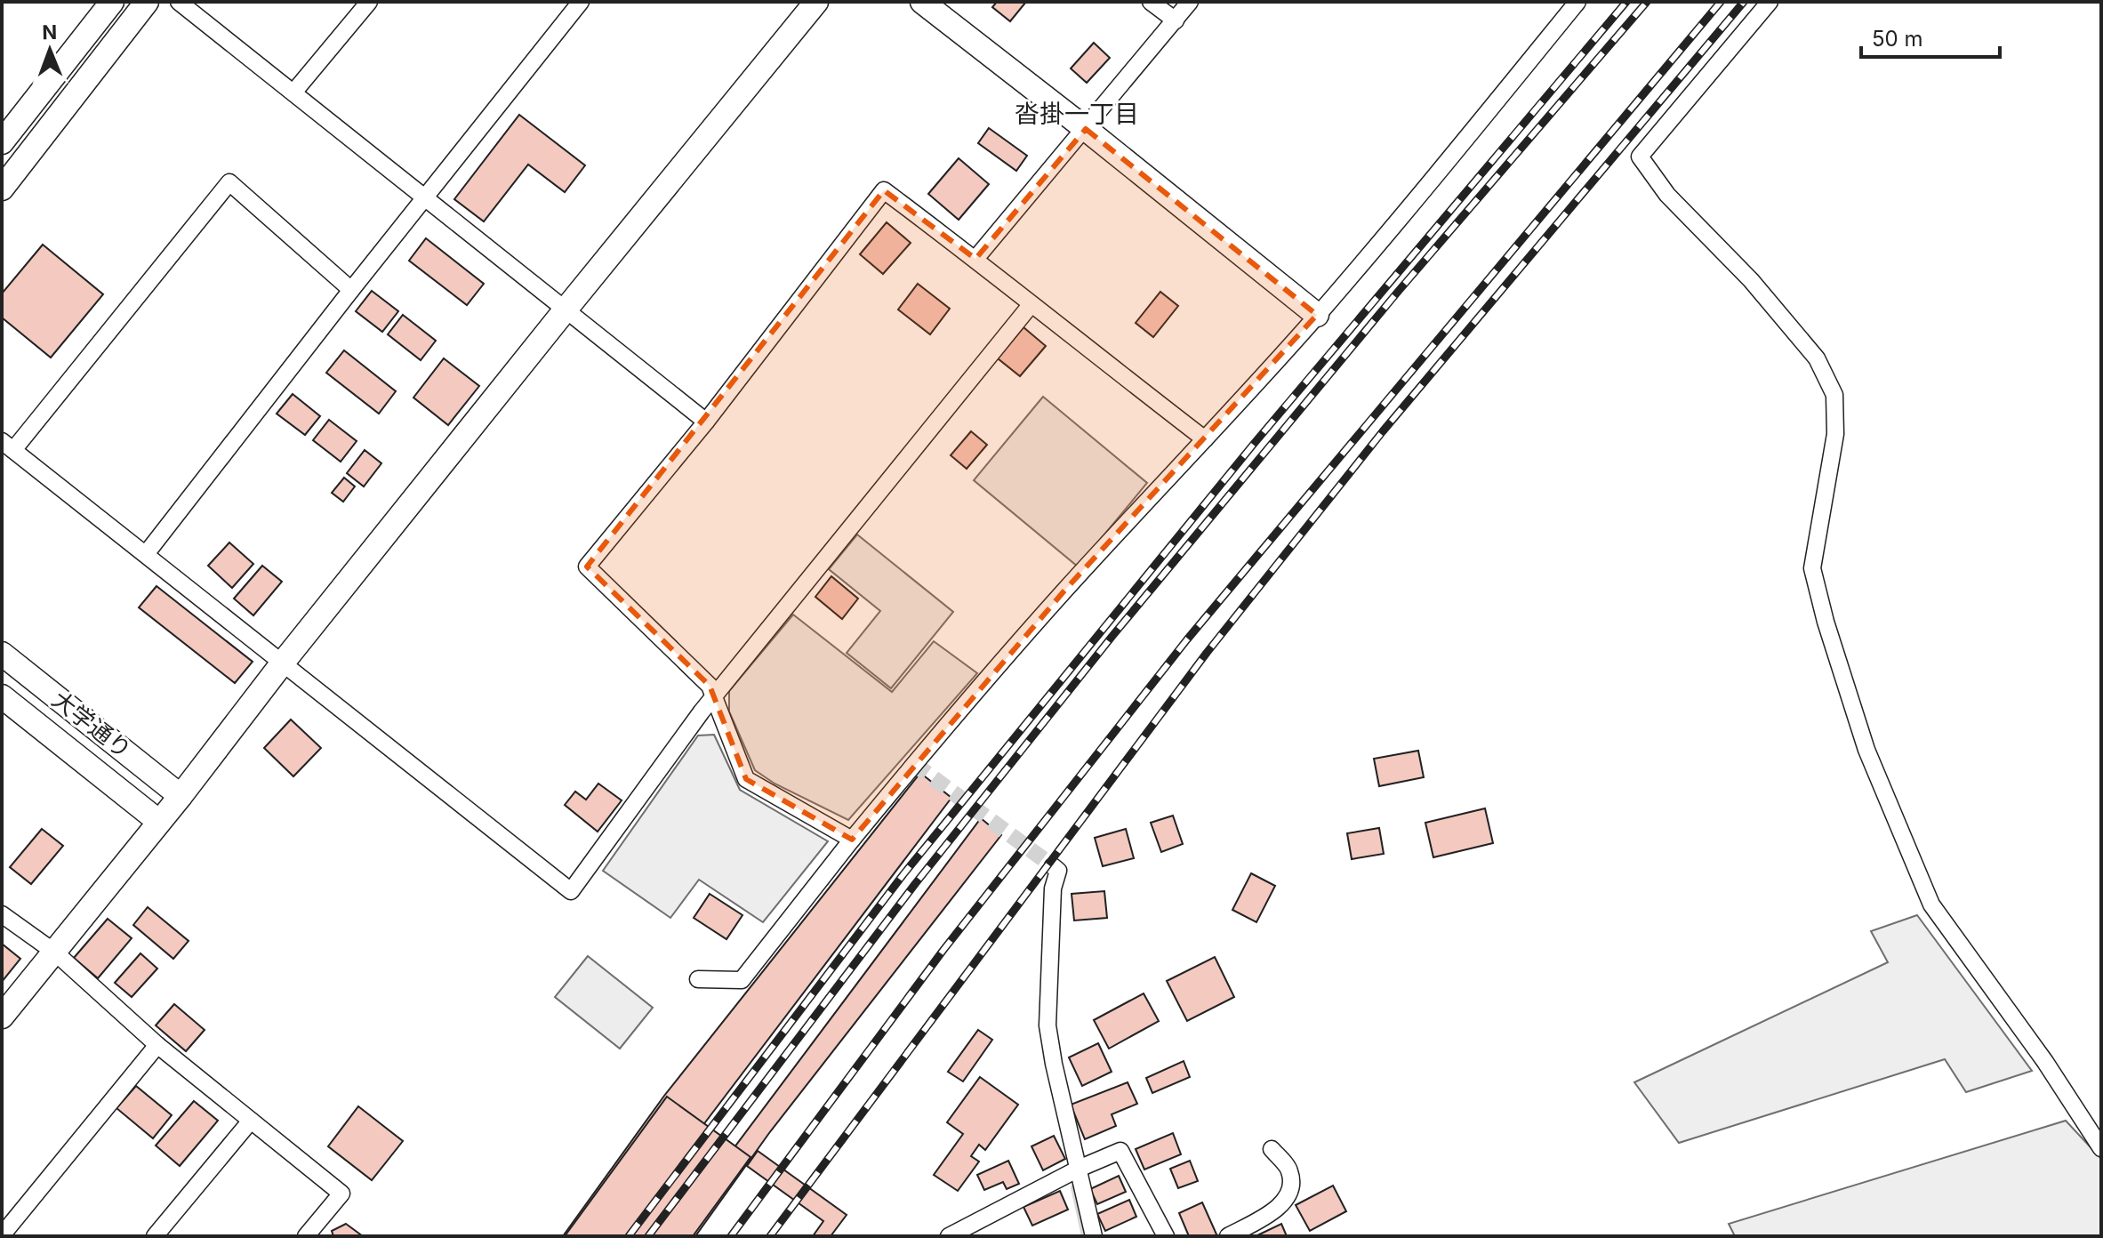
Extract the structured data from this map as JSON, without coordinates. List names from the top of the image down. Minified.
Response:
{"streets":{"street":["大学通り"]},"districts":["沓掛一丁目"],"scale_bar":"50 m","north":"top"}
